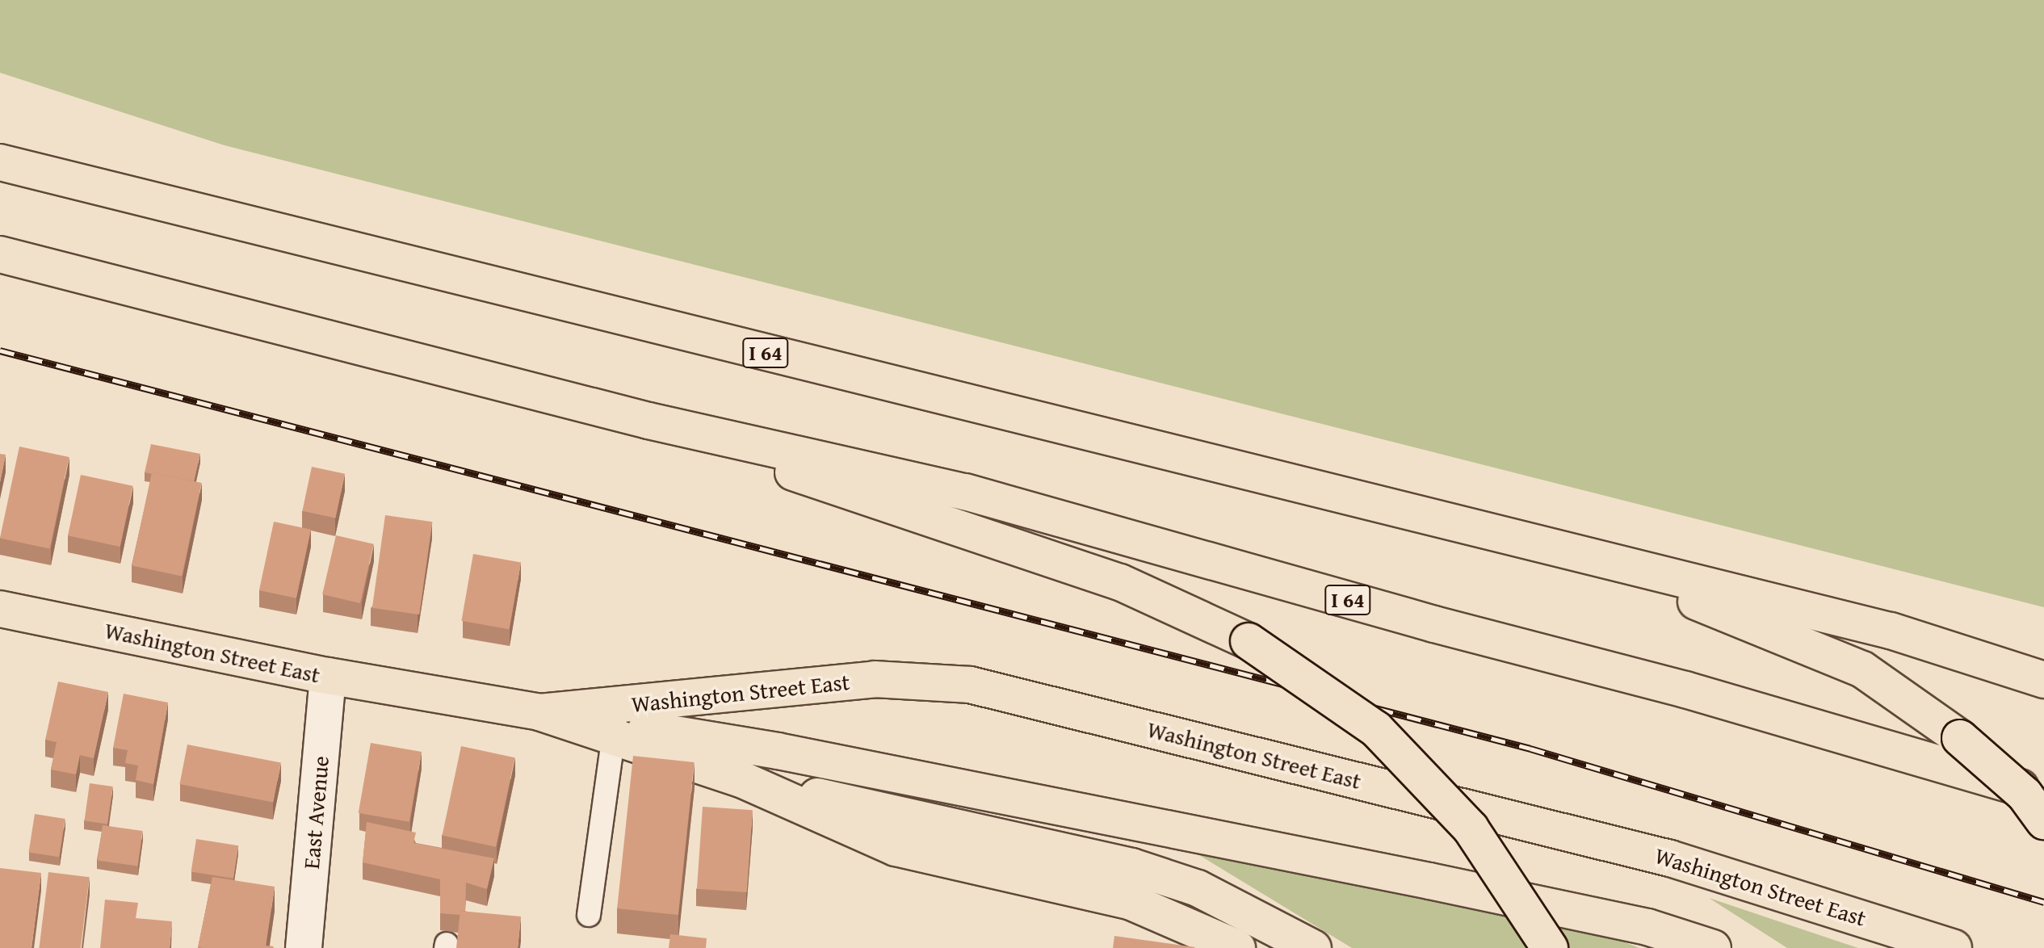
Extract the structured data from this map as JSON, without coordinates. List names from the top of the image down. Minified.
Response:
{"streets":{"main road":["I 64","Washington Street East"],"street":["East Avenue"]},"crossings":[["Washington Street East","East Avenue"]]}
